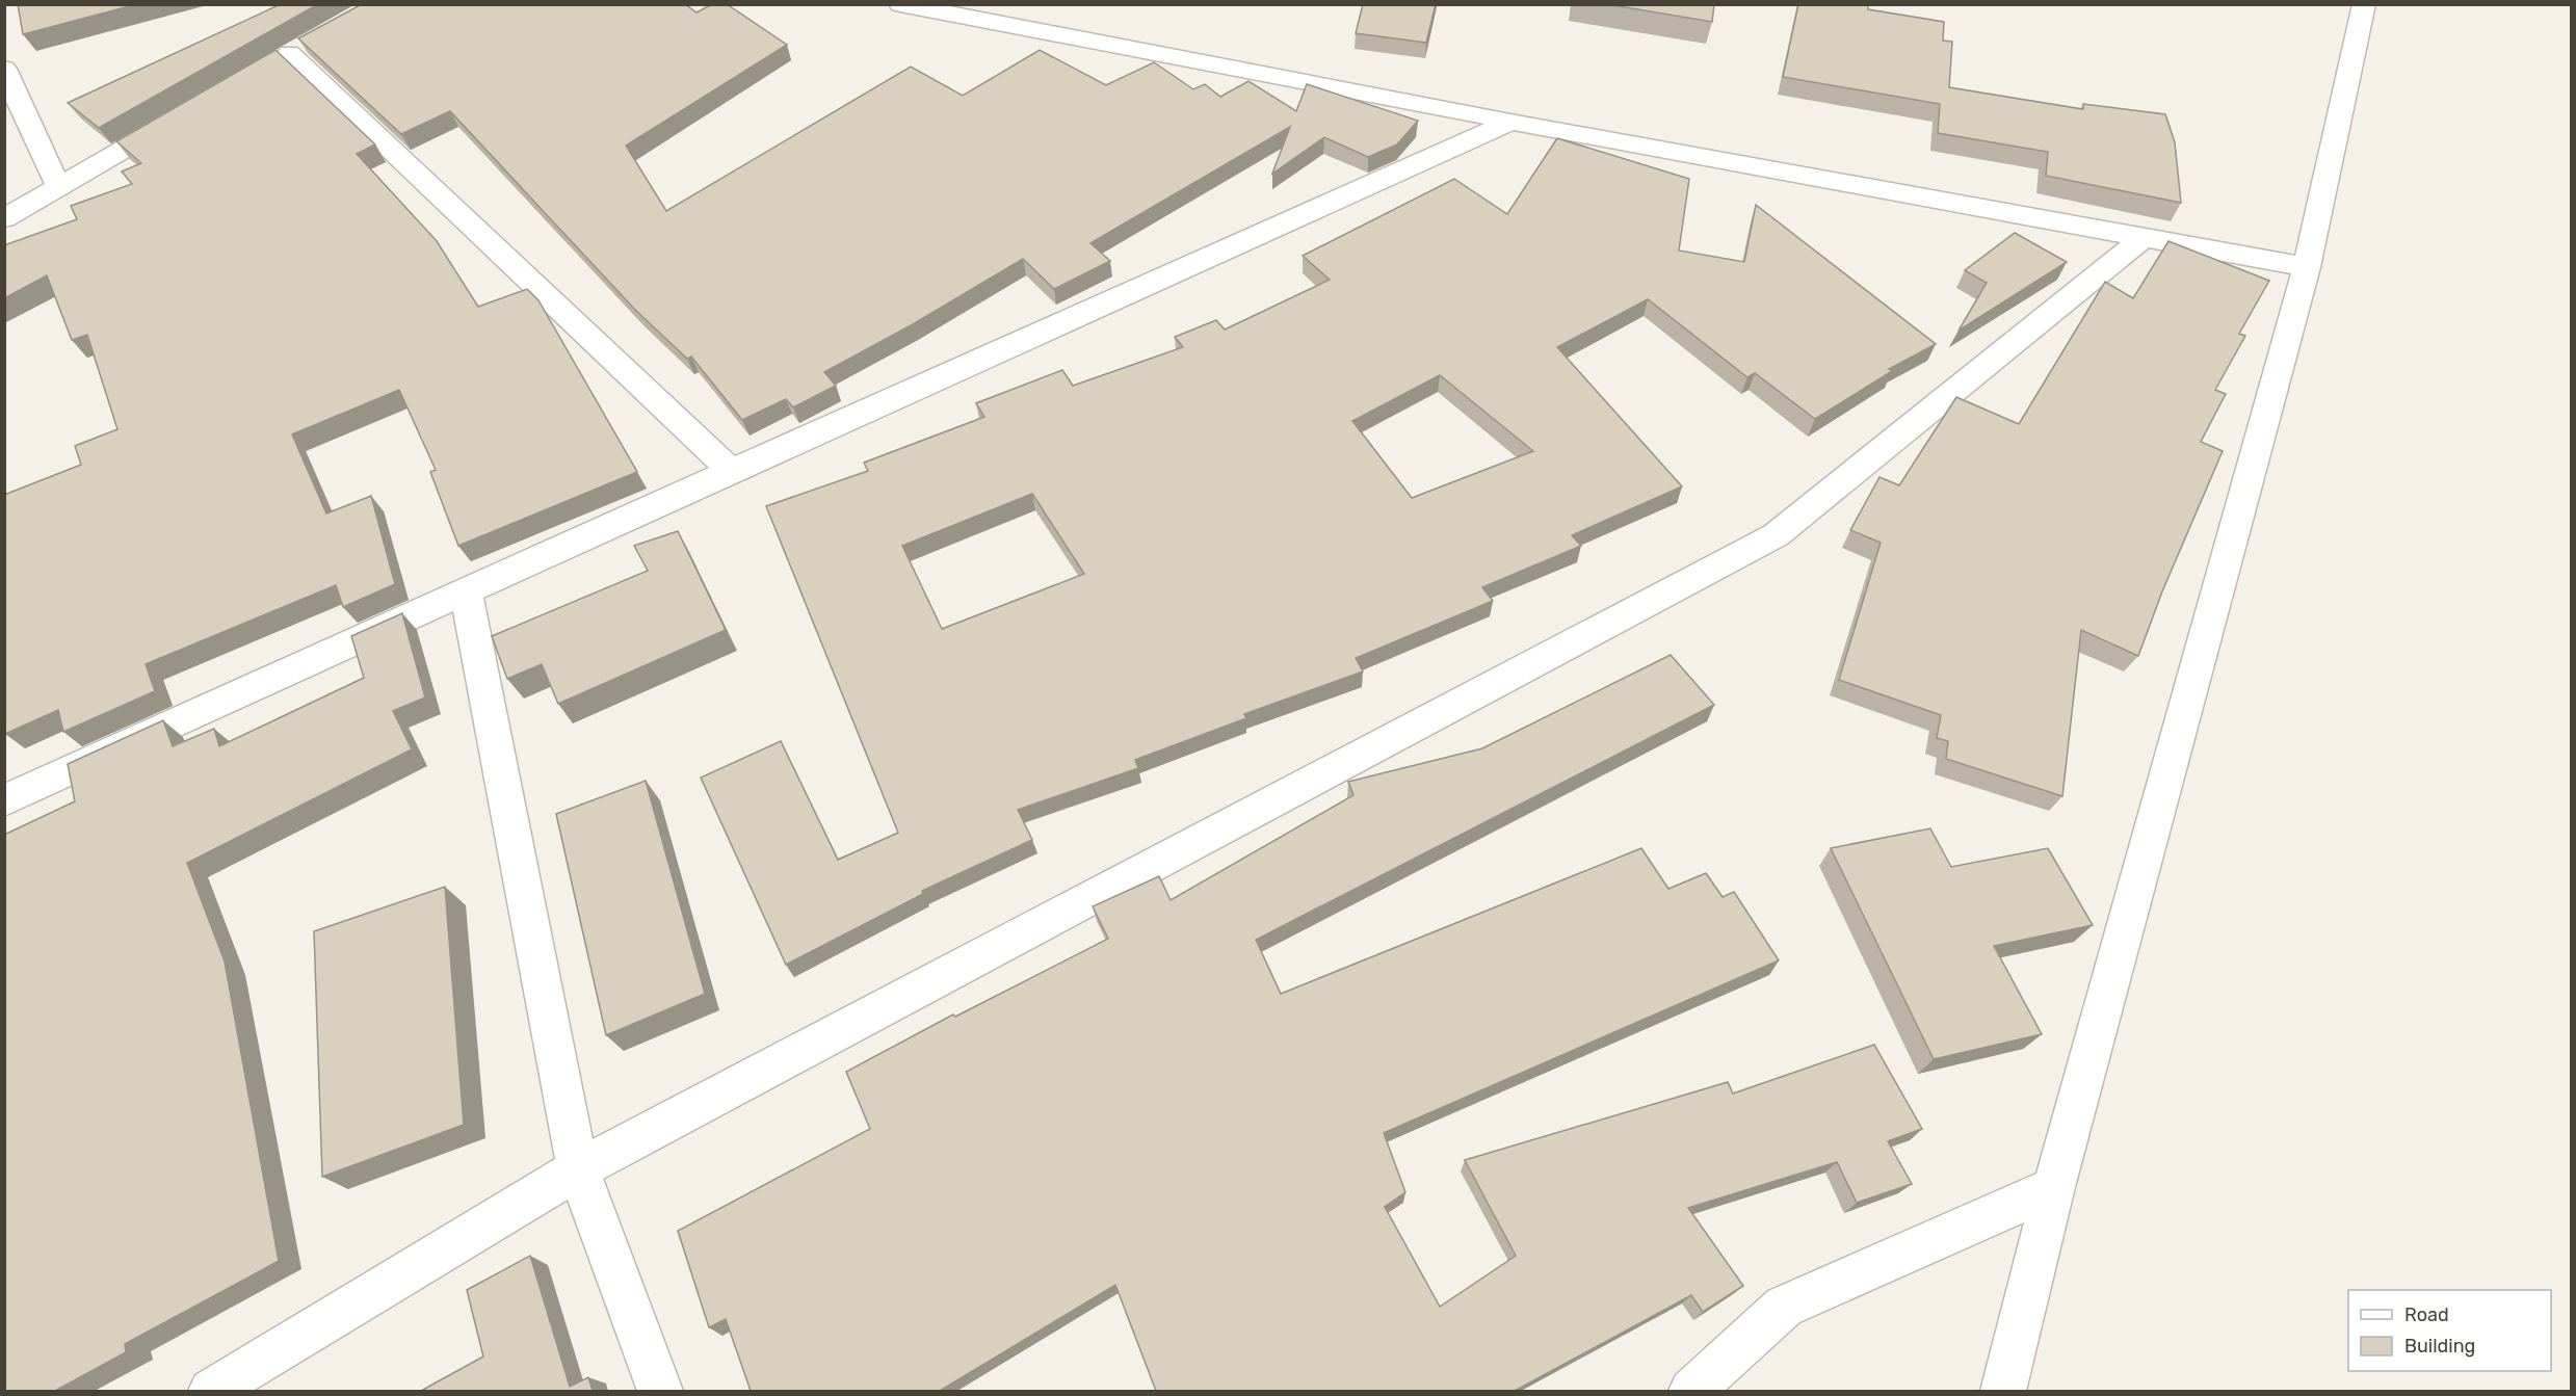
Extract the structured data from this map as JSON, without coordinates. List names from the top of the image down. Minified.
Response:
{"legend":["Road","Building"]}
